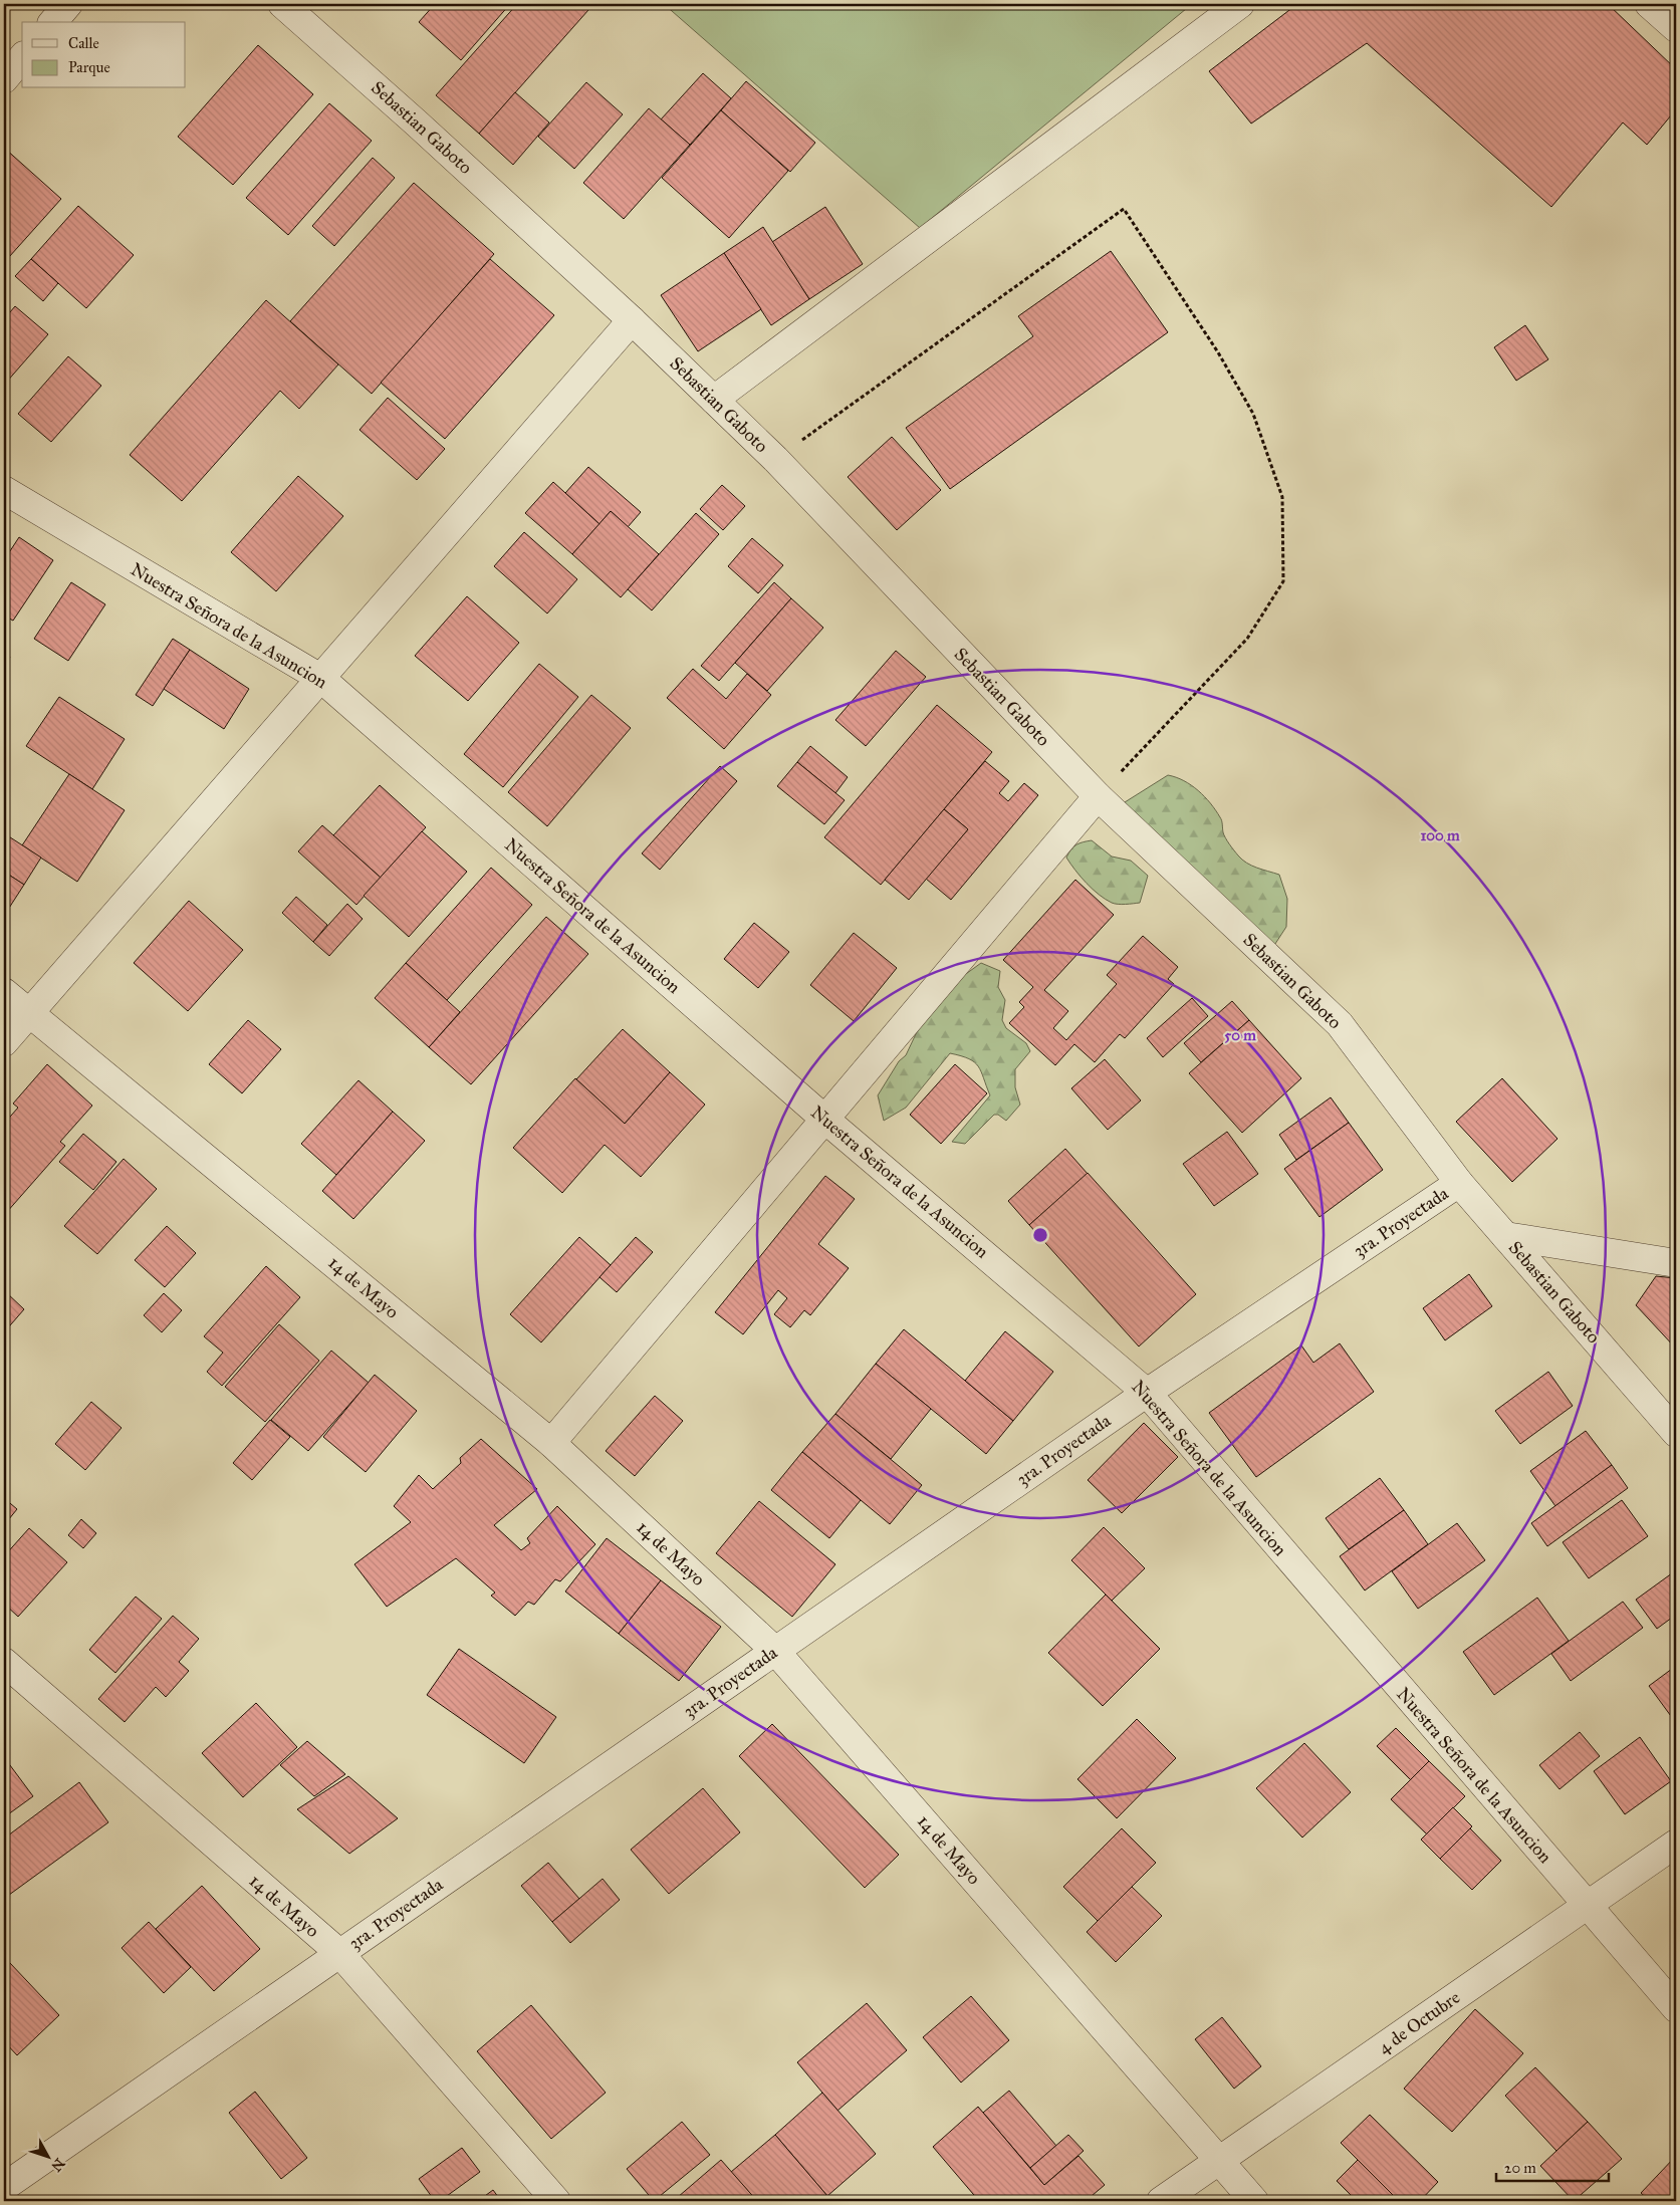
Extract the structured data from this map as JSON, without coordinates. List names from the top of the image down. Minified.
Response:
{"streets":{"street":["Sebastian Gaboto","Nuestra Señora de la Asuncion","3ra. Proyectada","14 de Mayo","4 de Octubre"]},"crossings":[["Sebastian Gaboto","3ra. Proyectada"],["Nuestra Señora de la Asuncion","3ra. Proyectada"],["Nuestra Señora de la Asuncion","4 de Octubre"],["3ra. Proyectada","14 de Mayo"],["14 de Mayo","4 de Octubre"]],"legend":["Calle","Parque"],"scale_bar":"20 m","north":"bottom right","rings":["100 m","50 m"]}
